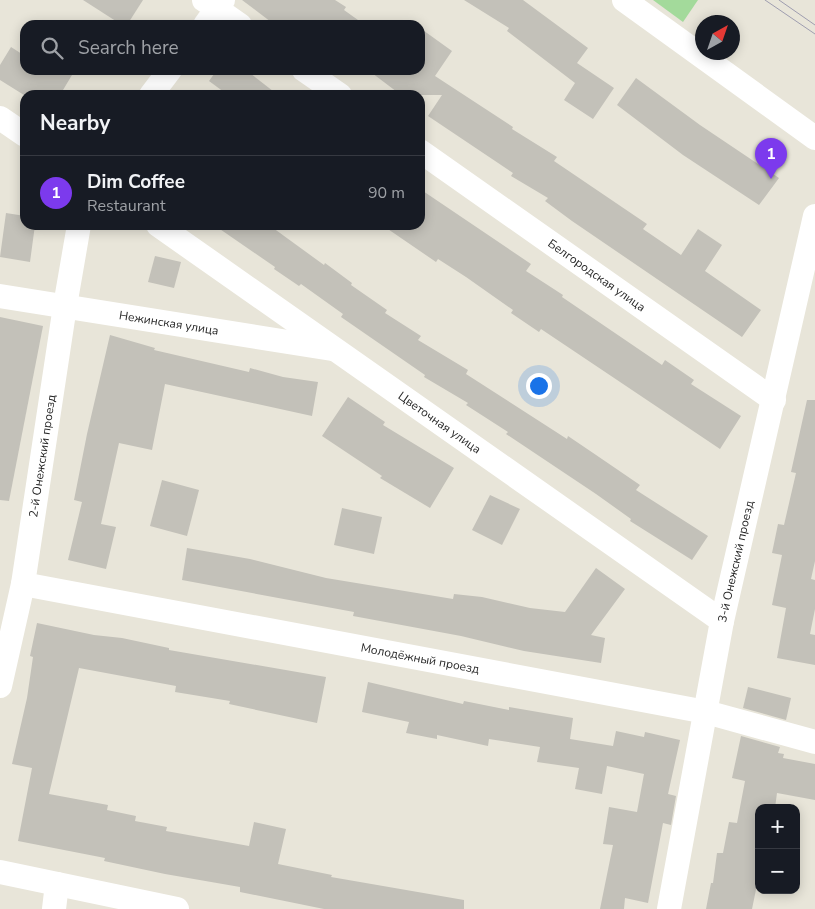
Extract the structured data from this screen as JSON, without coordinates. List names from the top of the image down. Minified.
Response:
{"streets":{"street":["Белгородская улица","Нежинская улица","Цветочная улица","2-й Онежский проезд","3-й Онежский проезд","Молодёжный проезд"]},"crossings":[["Белгородская улица","3-й Онежский проезд"],["Нежинская улица","Цветочная улица"],["Нежинская улица","2-й Онежский проезд"],["Цветочная улица","3-й Онежский проезд"],["2-й Онежский проезд","Молодёжный проезд"],["3-й Онежский проезд","Молодёжный проезд"]],"north":"top right","page":{"search":"Search here","heading":"Nearby","pins":"1","list":[{"mark":"1","name":"Dim Coffee","note":"Restaurant","value":"90 m"}],"map_buttons":["+","−"]}}
